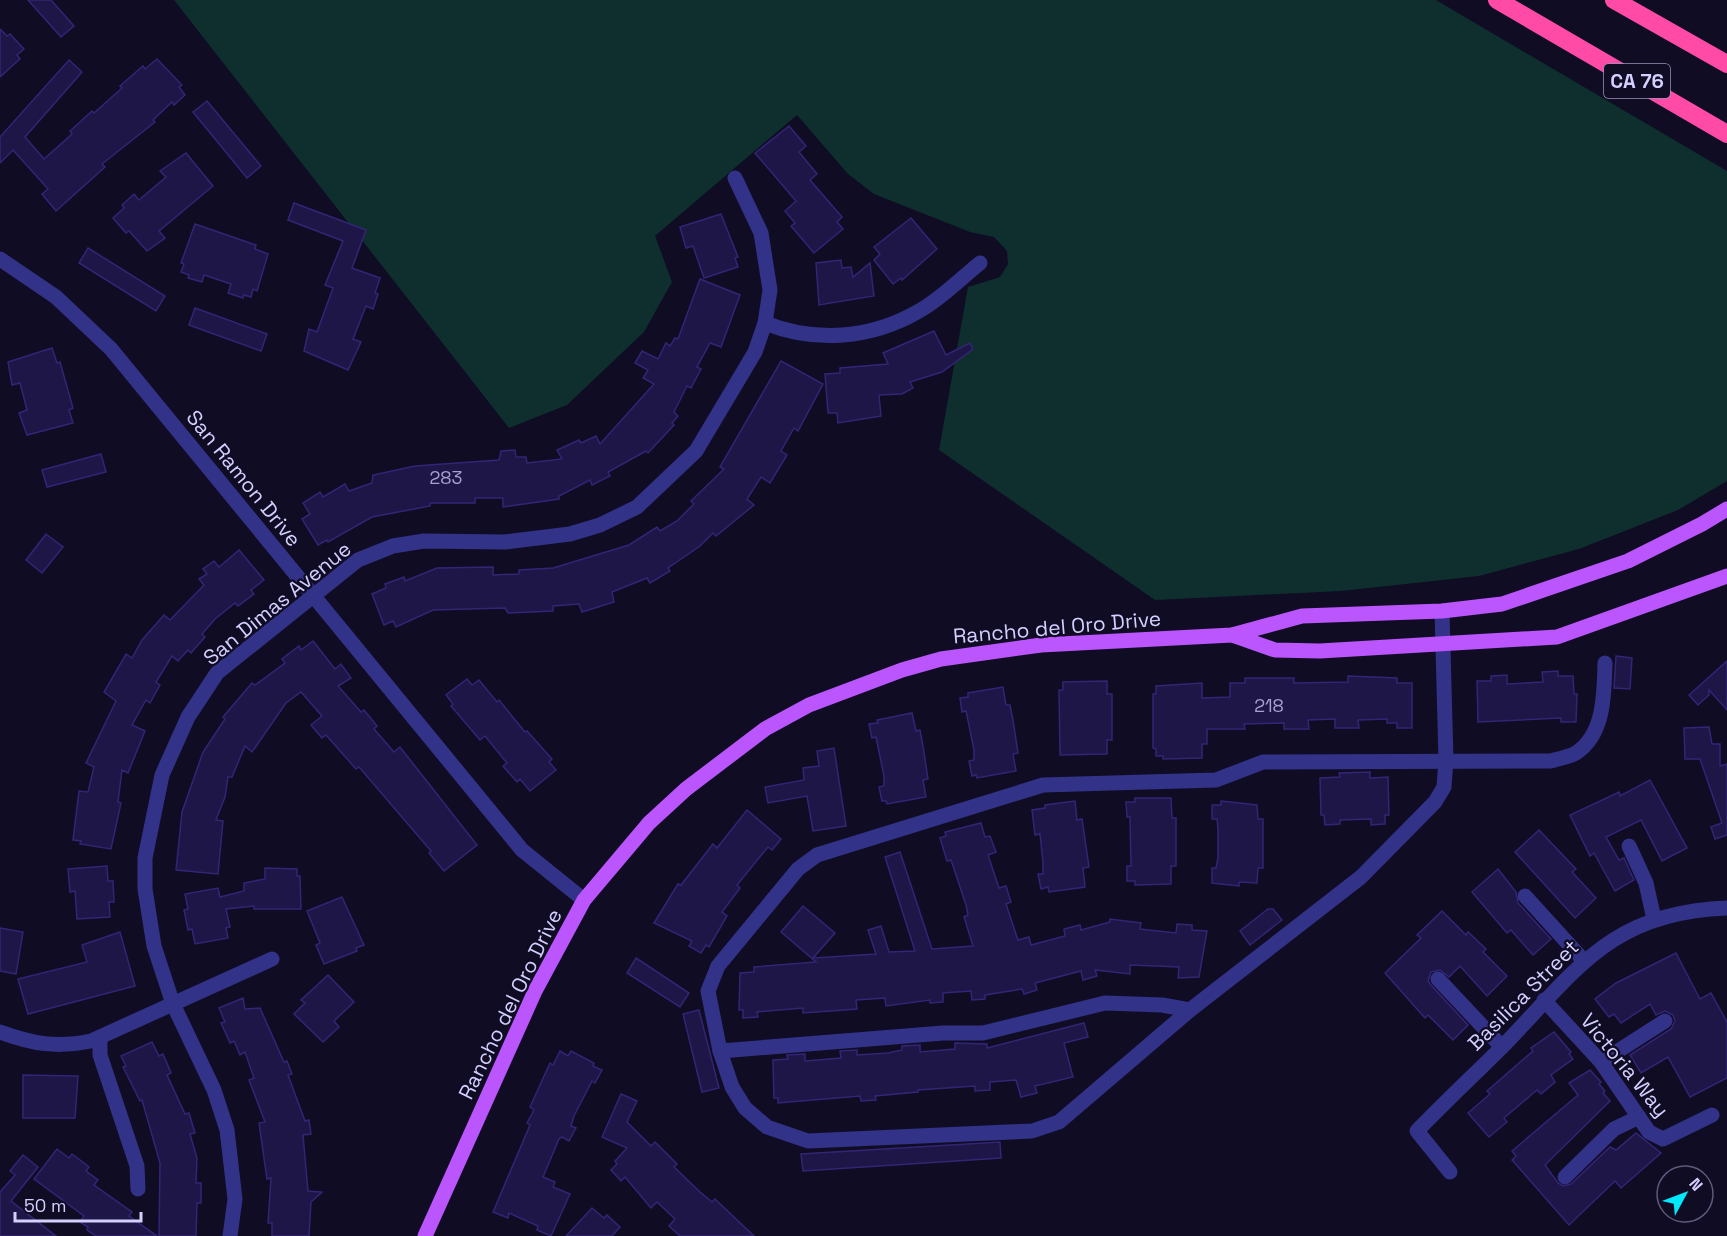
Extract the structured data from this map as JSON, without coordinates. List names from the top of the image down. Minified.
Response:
{"streets":{"highway":["CA 76"],"main road":["Rancho del Oro Drive"],"street":["San Ramon Drive","San Dimas Avenue","Basilica Street","Victoria Way"]},"crossings":[["San Ramon Drive","San Dimas Avenue"],["San Ramon Drive","Rancho del Oro Drive"],["Basilica Street","Victoria Way"]],"house_numbers":["283","218"],"scale_bar":"50 m","north":"top right"}
